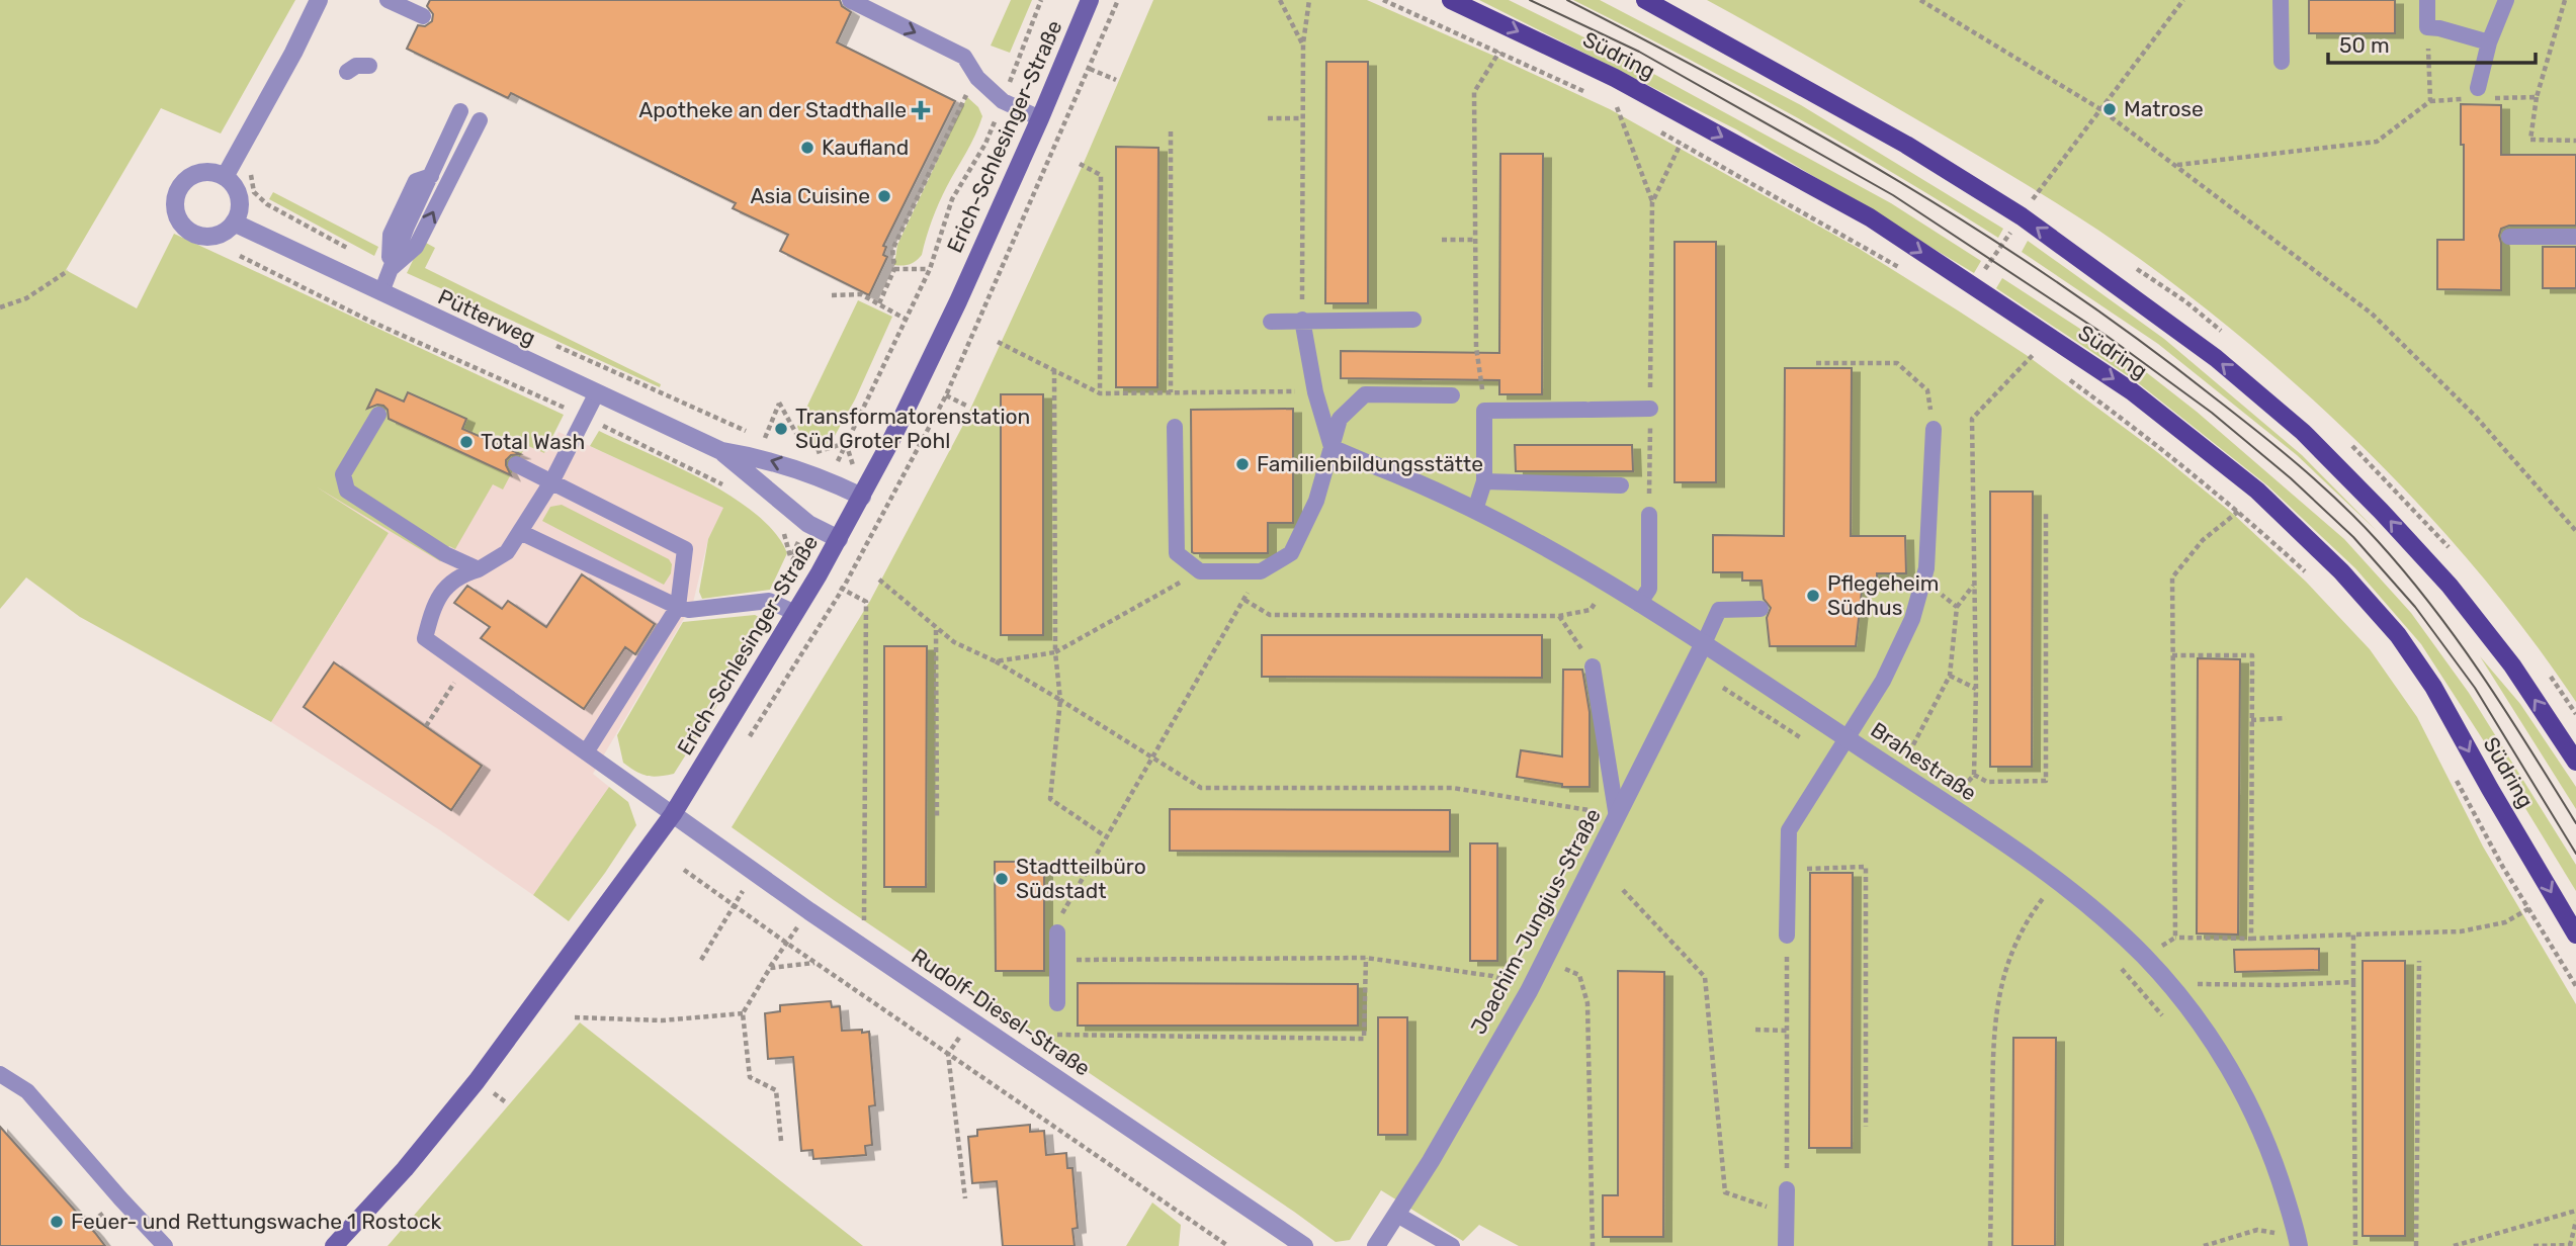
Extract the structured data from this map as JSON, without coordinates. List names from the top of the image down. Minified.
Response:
{"streets":{"main road":["Südring"],"street":["Erich-Schlesinger-Straße","Pütterweg","Brahestraße","Joachim-Jungius-Straße","Rudolf-Diesel-Straße"]},"crossings":[["Erich-Schlesinger-Straße","Pütterweg"],["Erich-Schlesinger-Straße","Rudolf-Diesel-Straße"],["Brahestraße","Joachim-Jungius-Straße"]],"places":{"other":["Matrose","Kaufland","Asia Cuisine","Transformatorenstation Süd Groter Pohl","Total Wash","Familienbildungsstätte","Pflegeheim Südhus","Stadtteilbüro Südstadt","Feuer- und Rettungswache 1 Rostock"],"health":["Apotheke an der Stadthalle"]},"scale_bar":"50 m"}
